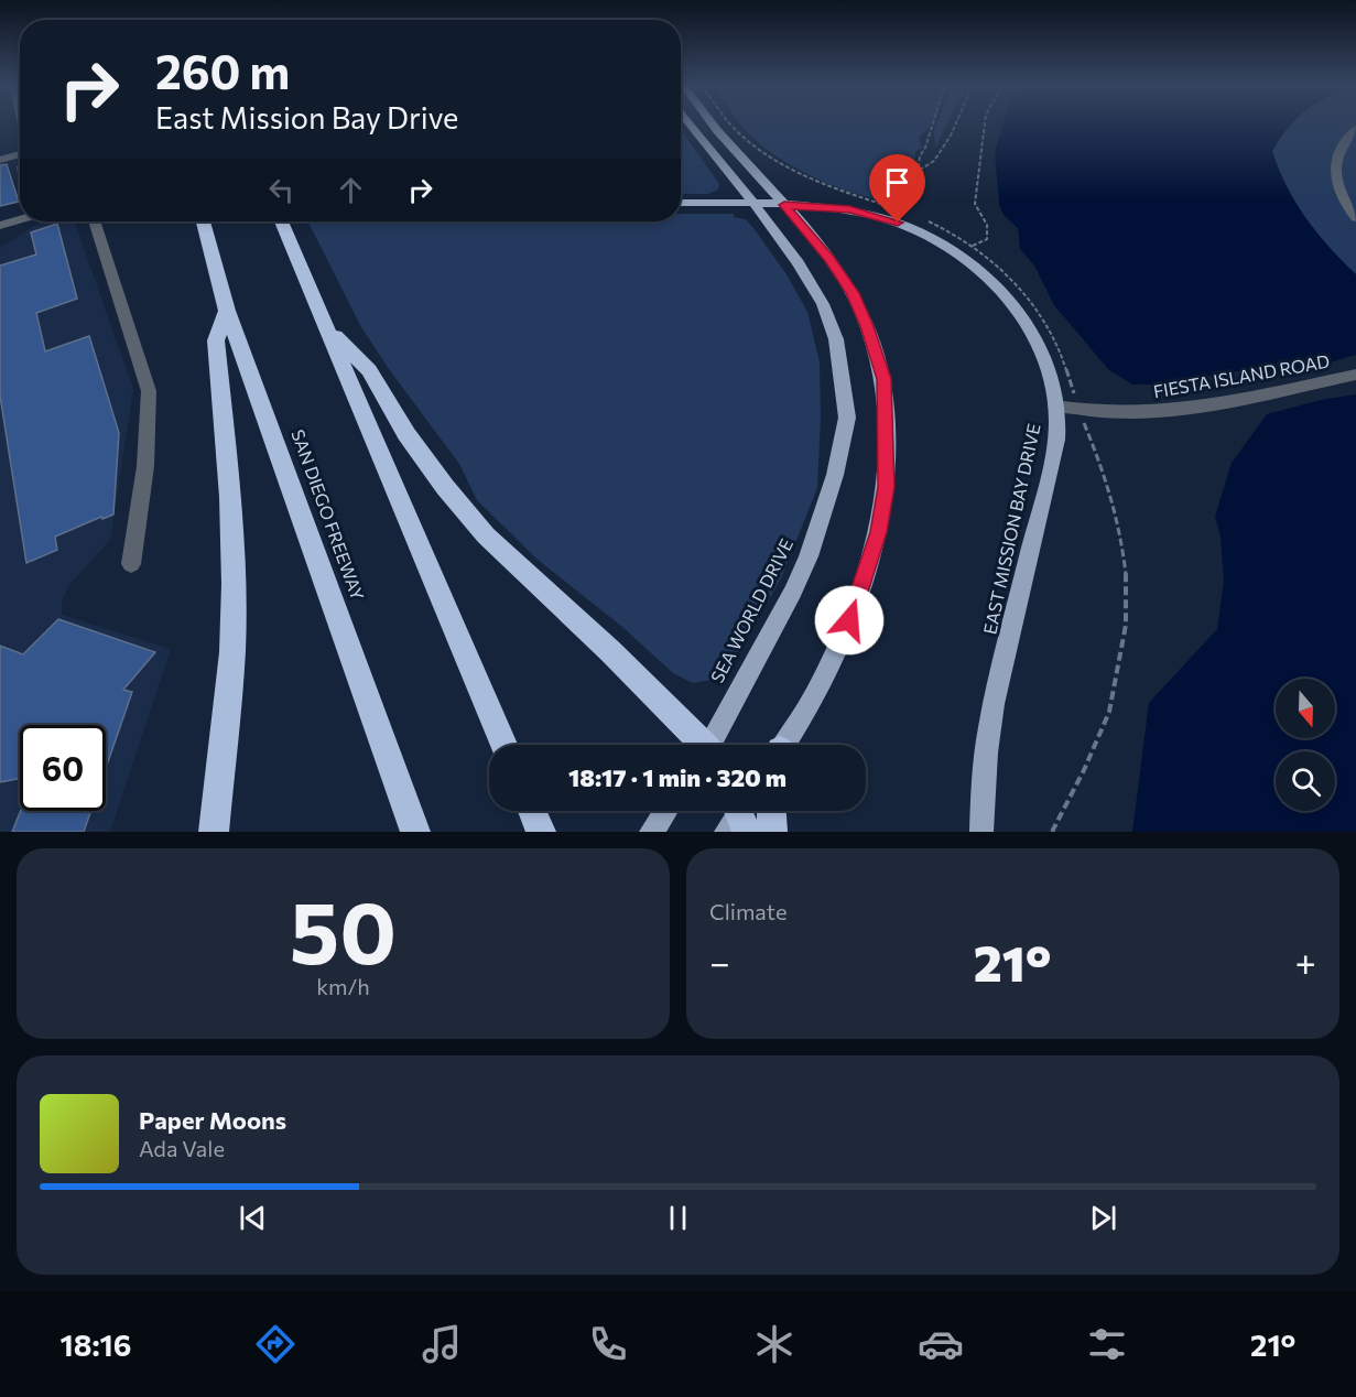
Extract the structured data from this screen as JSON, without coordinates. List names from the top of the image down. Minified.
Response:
{"streets":{"highway":["SAN DIEGO FREEWAY"],"main road":["EAST MISSION BAY DRIVE","SEA WORLD DRIVE"],"street":["FIESTA ISLAND ROAD"]},"crossings":[["FIESTA ISLAND ROAD","EAST MISSION BAY DRIVE"],["EAST MISSION BAY DRIVE","SEA WORLD DRIVE"]],"north":"bottom","page":{"turn":["260 m","East Mission Bay Drive"],"limit":"60","trip":"18:17 · 1 min · 320 m","tile":[["50","km/h"],"Climate"],"heat":["−","21°","+"],"song":["Paper Moons","Ada Vale"],"tabs":["18:16","21°"]}}
